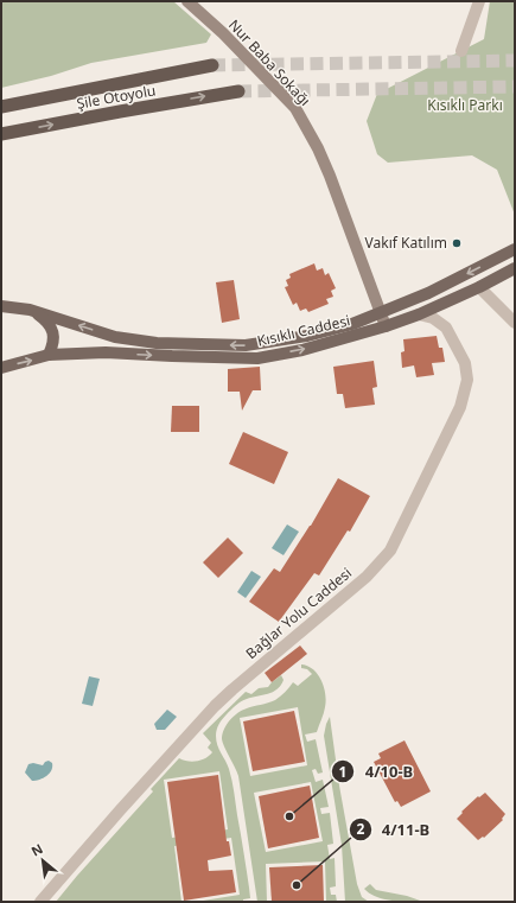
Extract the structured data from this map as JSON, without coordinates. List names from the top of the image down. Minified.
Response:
{"streets":{"highway":["Şile Otoyolu"],"main road":["Nur Baba Sokağı","Kısıklı Caddesi"],"street":["Bağlar Yolu Caddesi"]},"crossings":[["Nur Baba Sokağı","Kısıklı Caddesi"],["Kısıklı Caddesi","Bağlar Yolu Caddesi"]],"parks":["Kısıklı Parkı"],"places":["Vakıf Katılım","4/10-B","4/11-B"],"north":"top left"}
